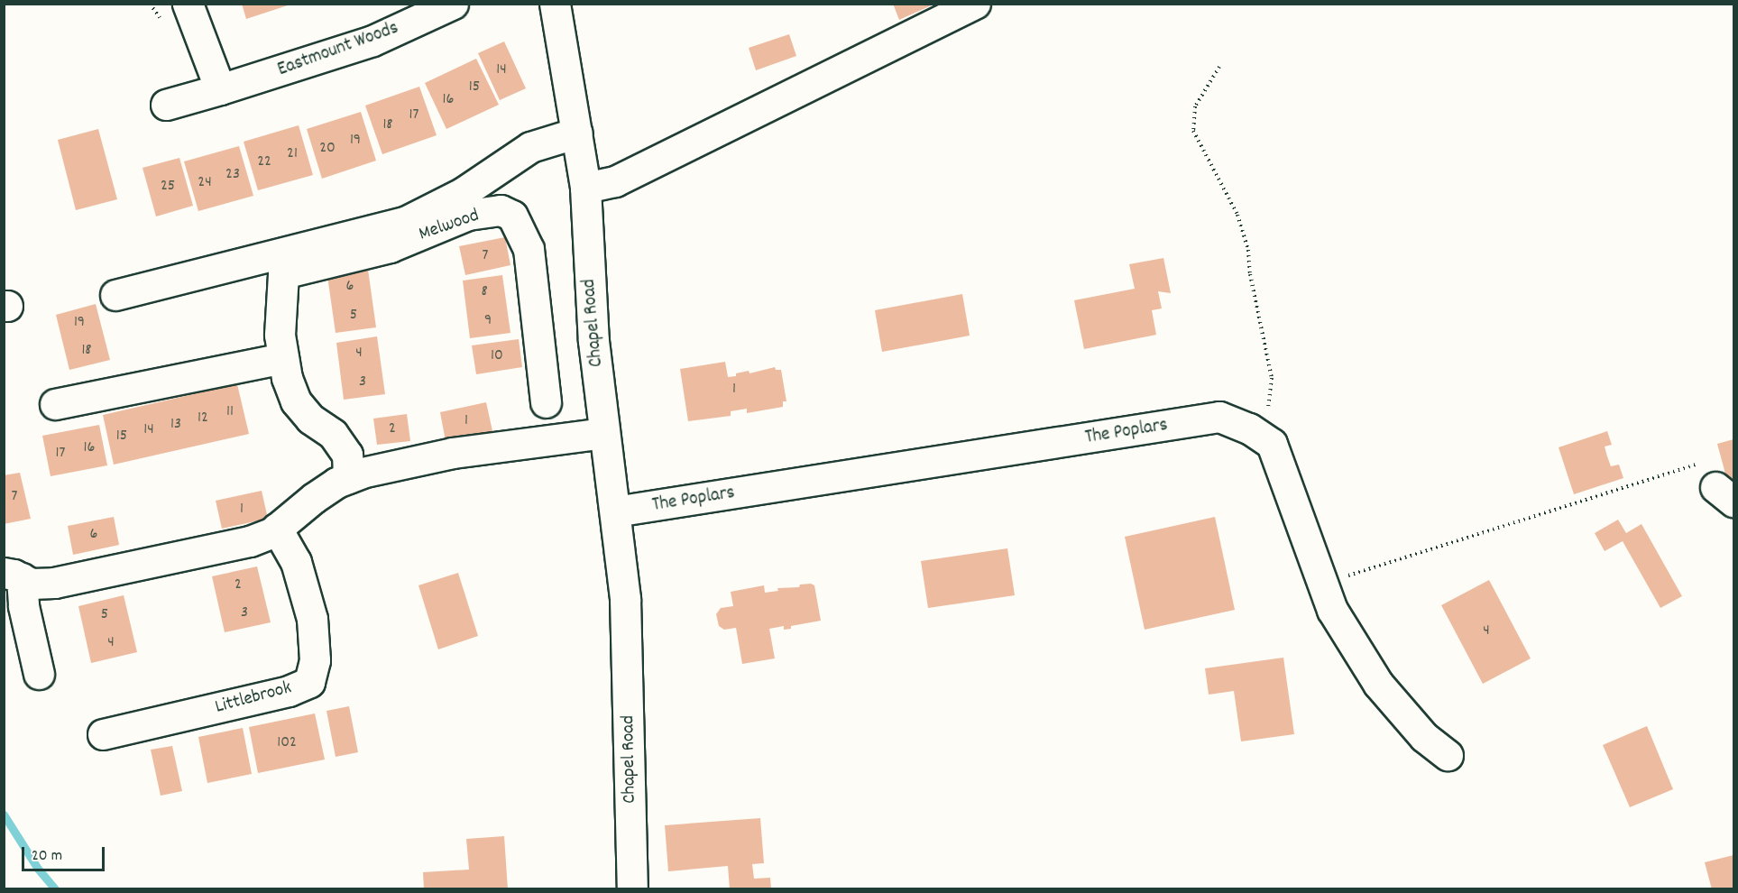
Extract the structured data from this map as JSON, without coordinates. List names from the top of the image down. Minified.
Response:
{"streets":{"street":["Eastmount Woods","Melwood","Chapel Road","The Poplars","Littlebrook"]},"crossings":[["Chapel Road","The Poplars"]],"house_numbers":["14","15","16","17","18","19","20","21","22","23","24","25","7","6","8","5","9","19","18","4","10","3","1","11","12","1","13","2","14","15","16","17","7","1","6","2","3","5","4","4","102"],"scale_bar":"20 m"}
